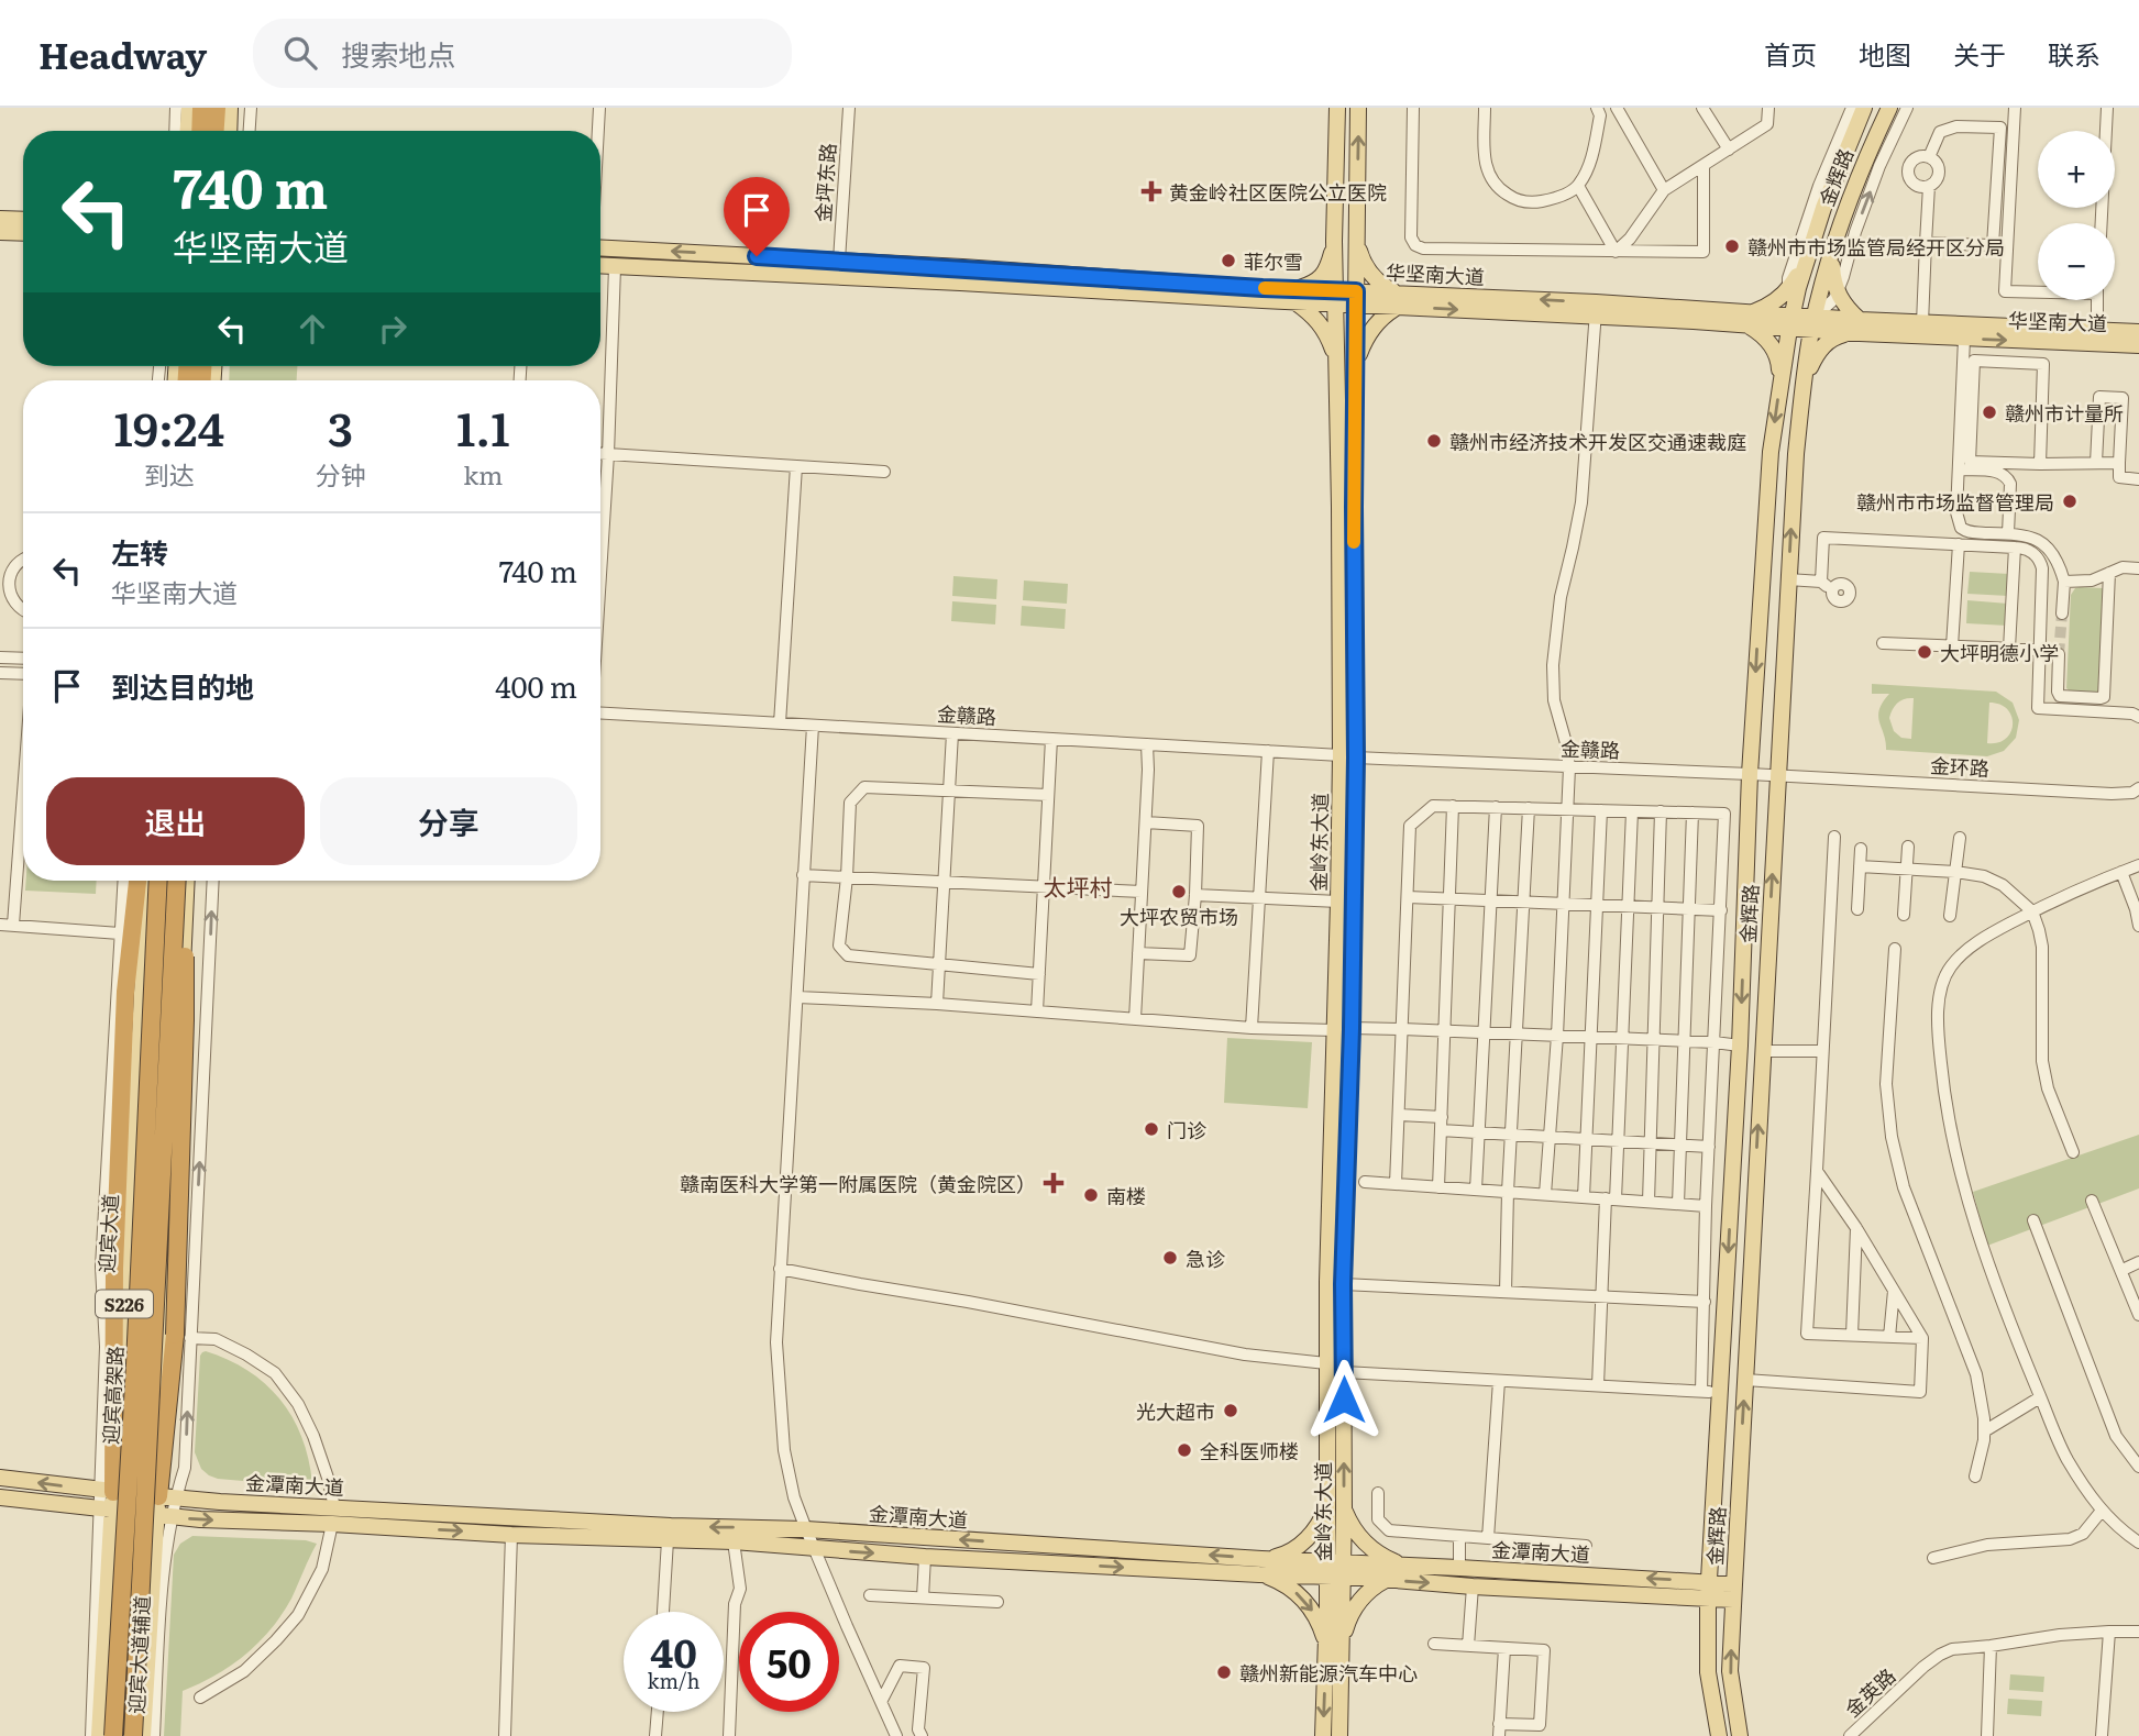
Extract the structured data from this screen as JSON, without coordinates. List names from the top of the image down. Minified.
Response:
{"streets":{"highway":["迎宾高架路"],"main road":["金辉路","华坚南大道","金岭东大道","迎宾大道","S226","金潭南大道"],"street":["金坪东路","金赣路","金环路","迎宾大道辅道","金英路"]},"crossings":[["金辉路","华坚南大道"],["金辉路","金赣路"],["金辉路","金环路"],["金辉路","金潭南大道"],["金坪东路","华坚南大道"],["华坚南大道","金岭东大道"],["金赣路","金环路"],["金赣路","金岭东大道"],["金岭东大道","金潭南大道"],["迎宾大道","金潭南大道"],["S226","金潭南大道"],["S226","迎宾大道辅道"],["金潭南大道","迎宾大道辅道"]],"districts":["太坪村"],"places":{"health":["黄金岭社区医院公立医院","赣南医科大学第一附属医院（黄金院区）"],"other":["赣州市市场监管局经开区分局","菲尔雪","赣州市计量所","赣州市经济技术开发区交通速裁庭","赣州市市场监督管理局","大坪明德小学","大坪农贸市场","门诊","南楼","急诊","光大超市","全科医师楼","赣州新能源汽车中心"]},"page":{"header":"Headway","search":"搜索地点","nav":["首页","地图","关于","联系"],"map_buttons":["+","−"],"turn":["740 m","华坚南大道"],"eta":["19:24","到达","3","分钟","1.1","km"],"list":[{"name":"左转","note":"华坚南大道","value":"740 m"},{"name":"到达目的地","value":"400 m"}],"buttons":["退出","分享"],"speed":"40 km/h","limit":"50"}}
